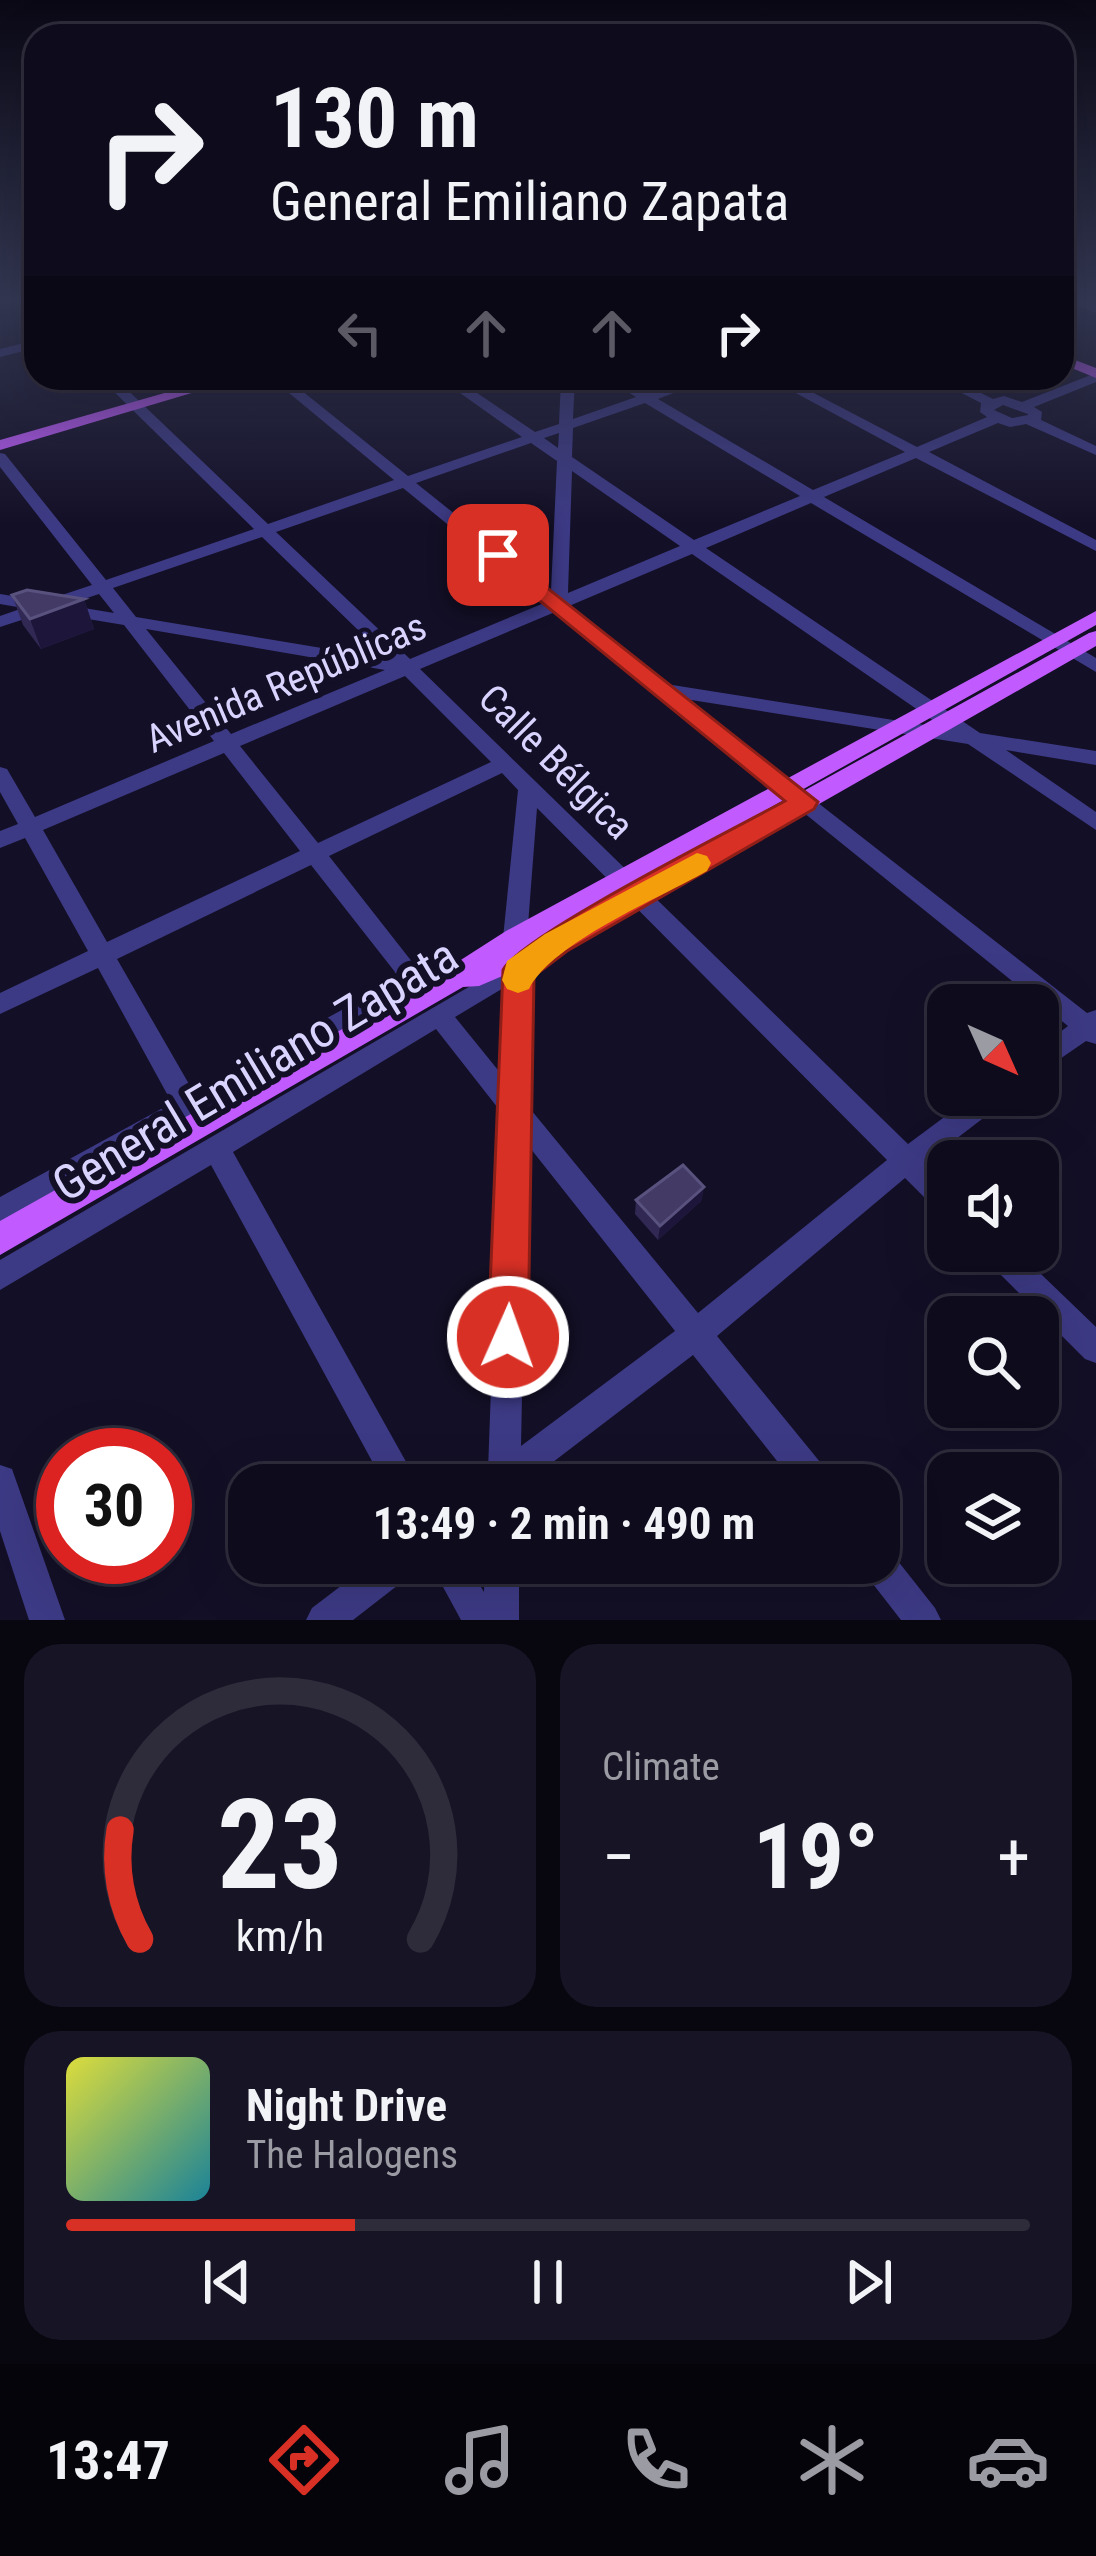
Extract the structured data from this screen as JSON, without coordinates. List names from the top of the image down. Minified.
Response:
{"streets":{"main road":["General Emiliano Zapata"],"street":["Avenida Repúblicas","Calle Bélgica"]},"crossings":[["Avenida Repúblicas","Calle Bélgica"],["Calle Bélgica","General Emiliano Zapata"]],"north":"bottom right","page":{"turn":["130 m","General Emiliano Zapata"],"limit":"30","trip":"13:49 · 2 min · 490 m","tile":"Climate","heat":["−","19°","+"],"song":["Night Drive","The Halogens"],"tabs":"13:47","gauge":["23","km/h"]}}
